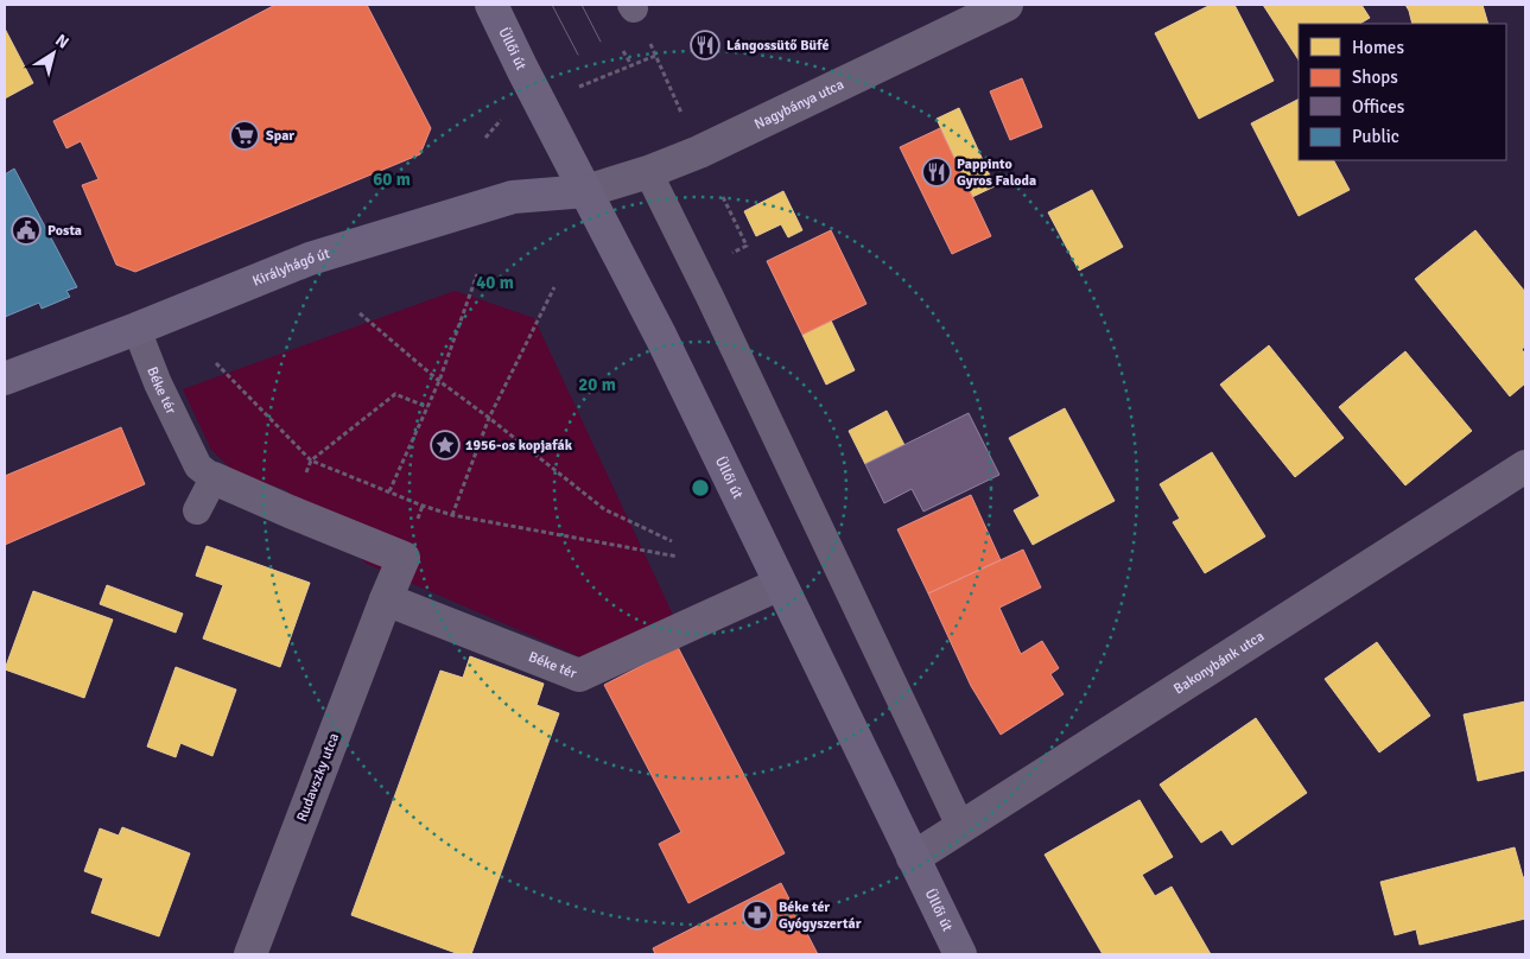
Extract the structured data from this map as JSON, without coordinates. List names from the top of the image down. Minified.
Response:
{"streets":{"main road":["Üllői út","Királyhágó út"],"street":["Nagybánya utca","Béke tér","Bakonybánk utca","Rudavszky utca"]},"crossings":[["Üllői út","Nagybánya utca"],["Üllői út","Királyhágó út"],["Üllői út","Béke tér"],["Üllői út","Bakonybánk utca"],["Nagybánya utca","Királyhágó út"],["Királyhágó út","Béke tér"],["Béke tér","Rudavszky utca"]],"places":{"restaurant":["Lángossütő Büfé","Pappinto Gyros Faloda"],"supermarket":["Spar"],"public building":["Posta"],"place":["1956-os kopjafák"],"pharmacy":["Béke tér Gyógyszertár"]},"legend":["Homes","Shops","Offices","Public"],"north":"top right","rings":["60 m","40 m","20 m"]}
